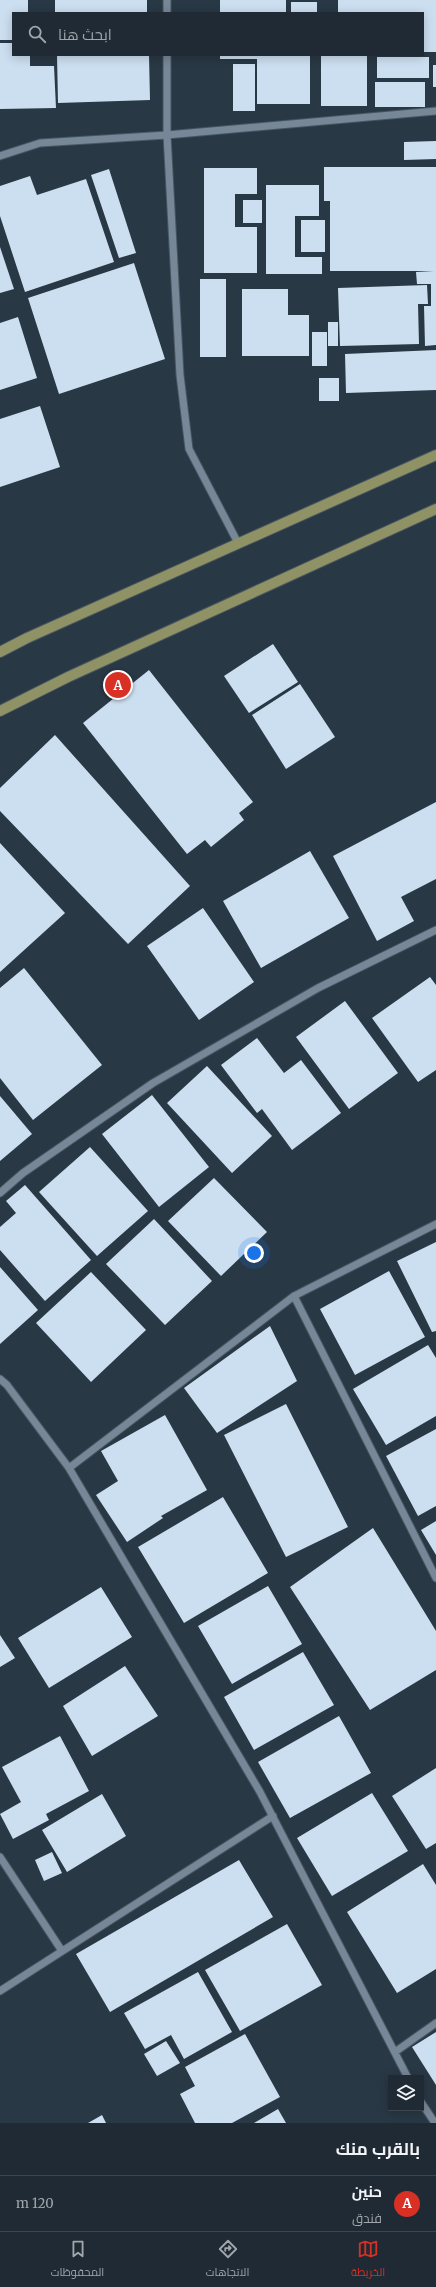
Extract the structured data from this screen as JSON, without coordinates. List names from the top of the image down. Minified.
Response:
{"page":{"search":"ابحث هنا","pins":"A","heading":"بالقرب منك","list":[{"mark":"A","name":"حنين","note":"فندق","value":"120 m"}],"nav":["الخريطة","الاتجاهات","المحفوظات"]}}
